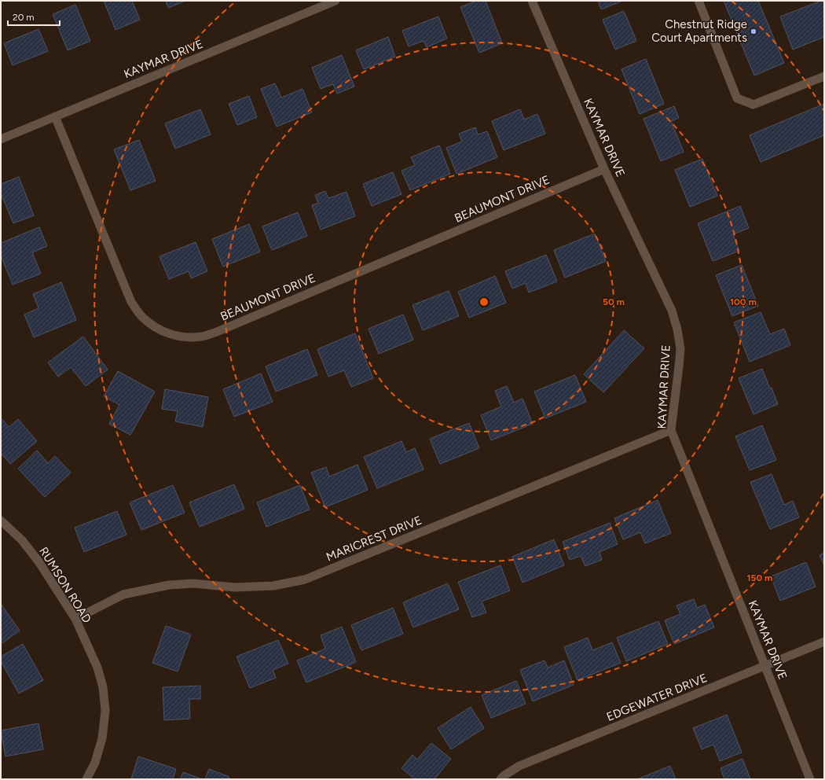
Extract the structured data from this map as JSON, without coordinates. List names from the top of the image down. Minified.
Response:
{"streets":{"street":["KAYMAR DRIVE","BEAUMONT DRIVE","MARICREST DRIVE","RUMSON ROAD","EDGEWATER DRIVE"]},"crossings":[["KAYMAR DRIVE","BEAUMONT DRIVE"],["KAYMAR DRIVE","MARICREST DRIVE"],["KAYMAR DRIVE","EDGEWATER DRIVE"],["MARICREST DRIVE","RUMSON ROAD"]],"places":["Chestnut Ridge Court Apartments"],"scale_bar":"20 m","rings":["50 m","100 m","150 m"]}
